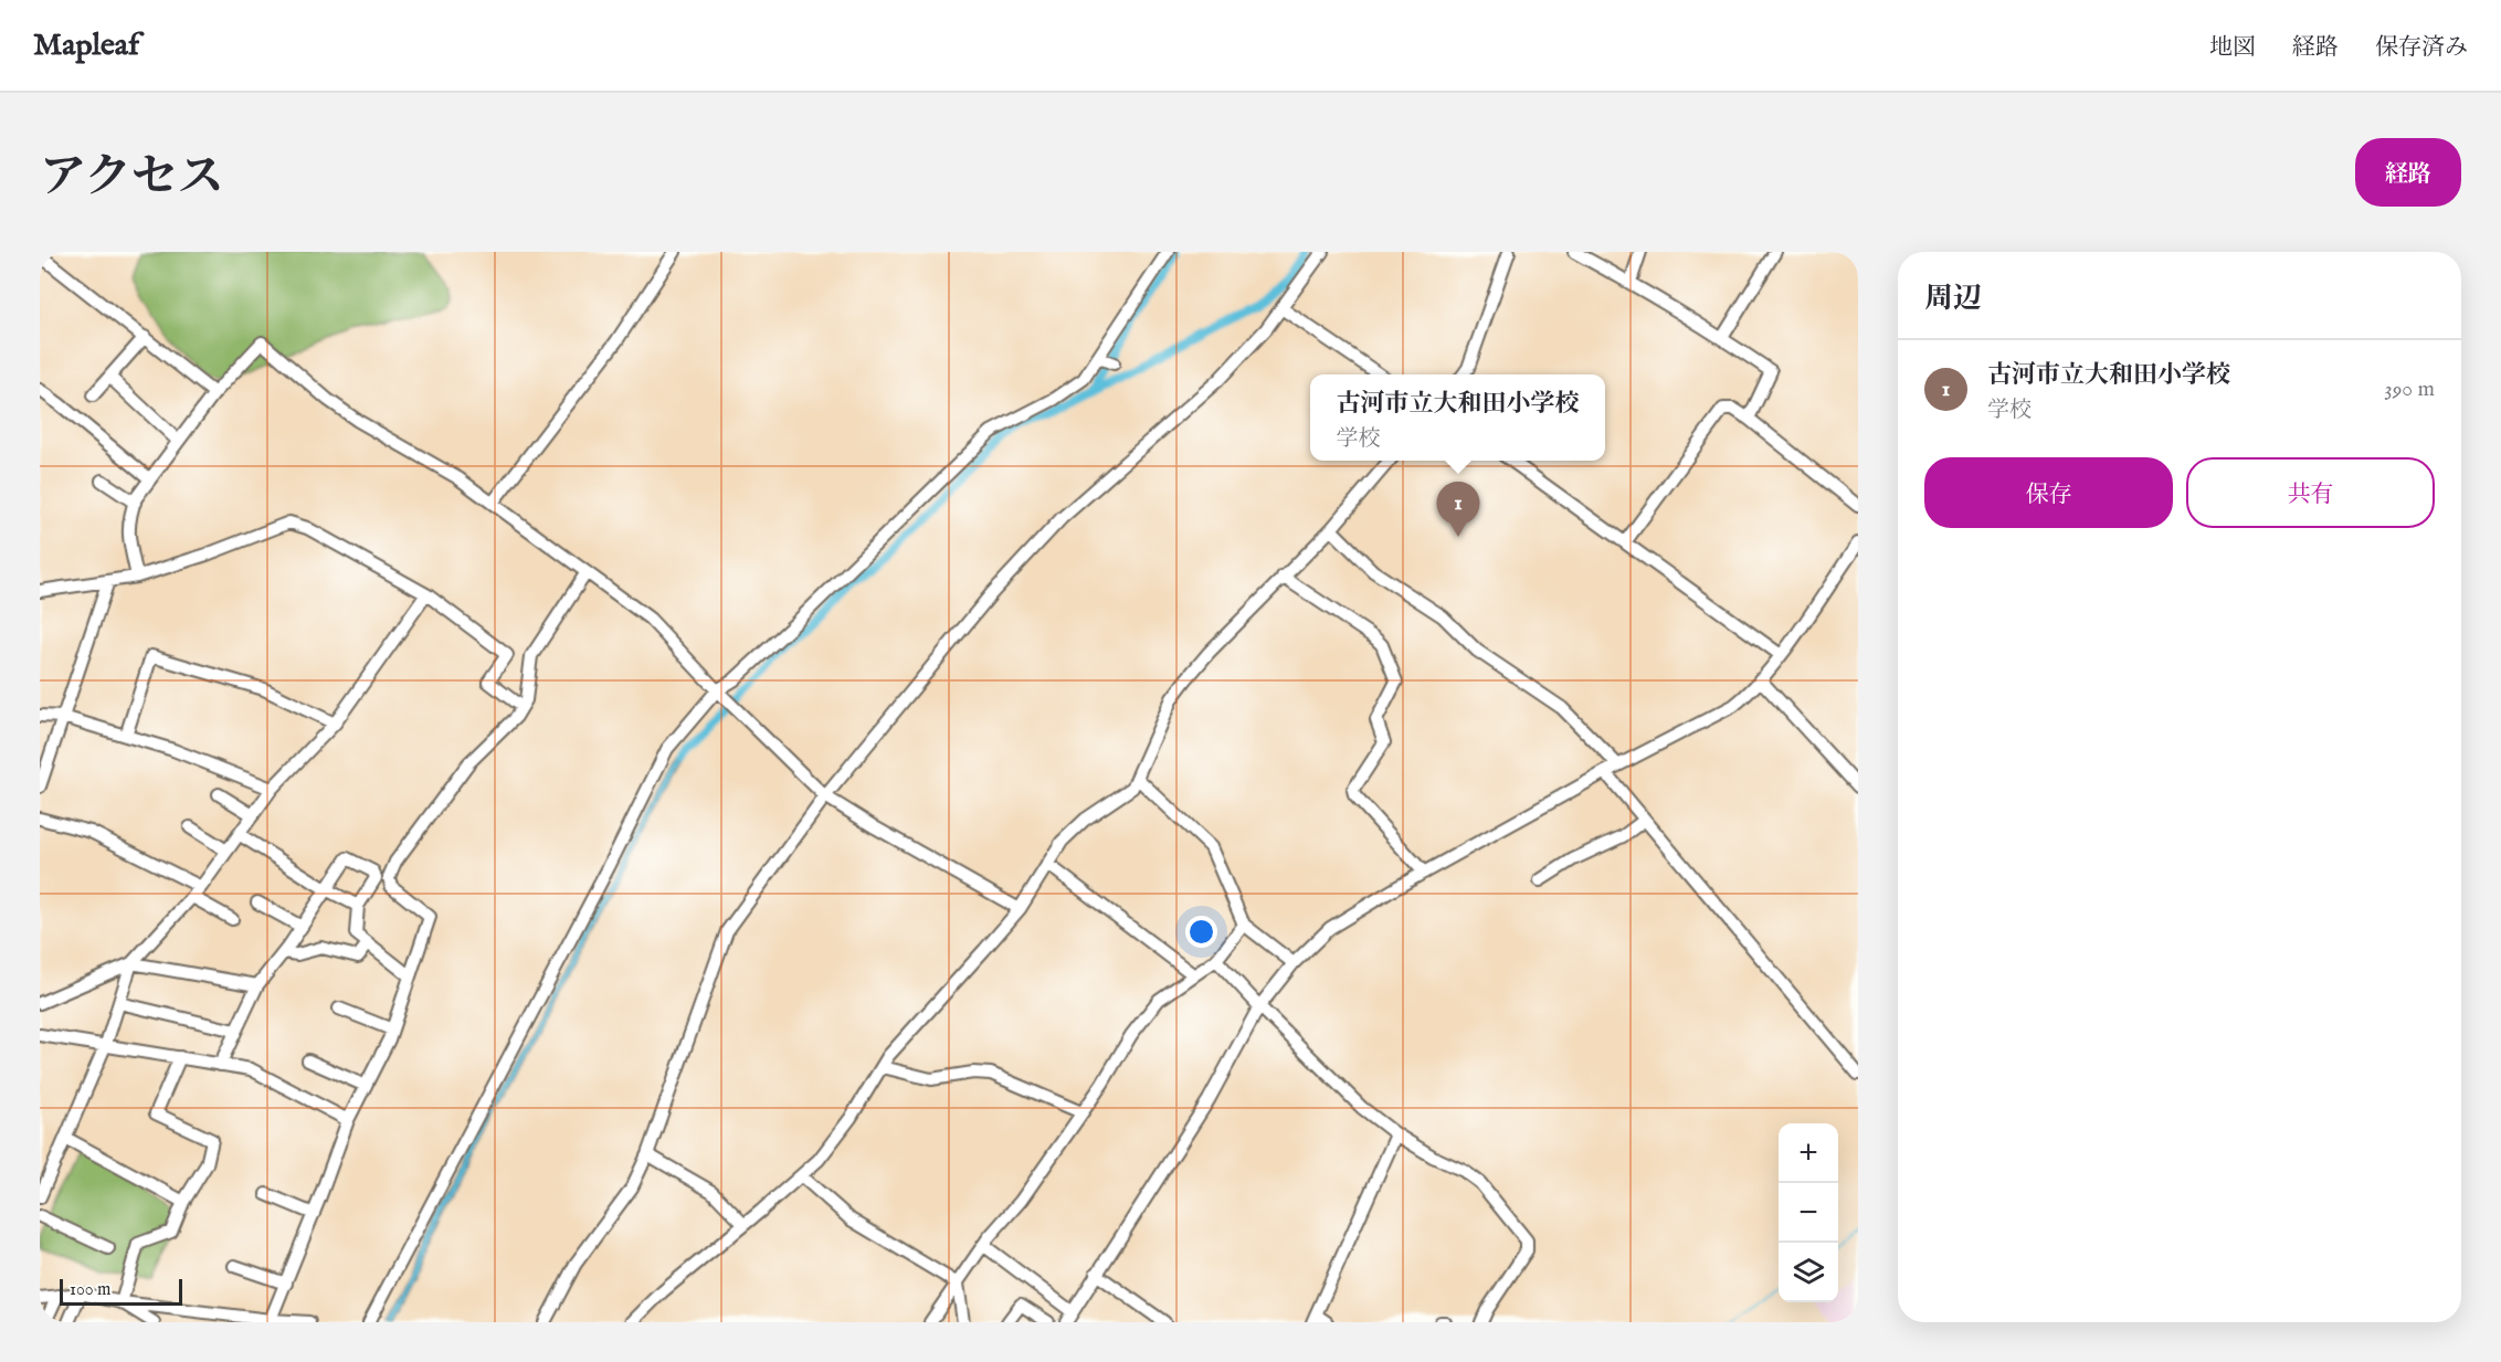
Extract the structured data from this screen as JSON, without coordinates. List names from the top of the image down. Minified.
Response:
{"scale_bar":"100 m","page":{"header":"Mapleaf","nav":["地図","経路","保存済み"],"title":"アクセス","buttons":["経路",["保存","共有"]],"heading":"周辺","list":[{"mark":"1","name":"古河市立大和田小学校","note":"学校","value":"390 m"}],"popup":["古河市立大和田小学校","学校"],"pins":"1","map_buttons":["+","−"],"scale":"100 m"}}
